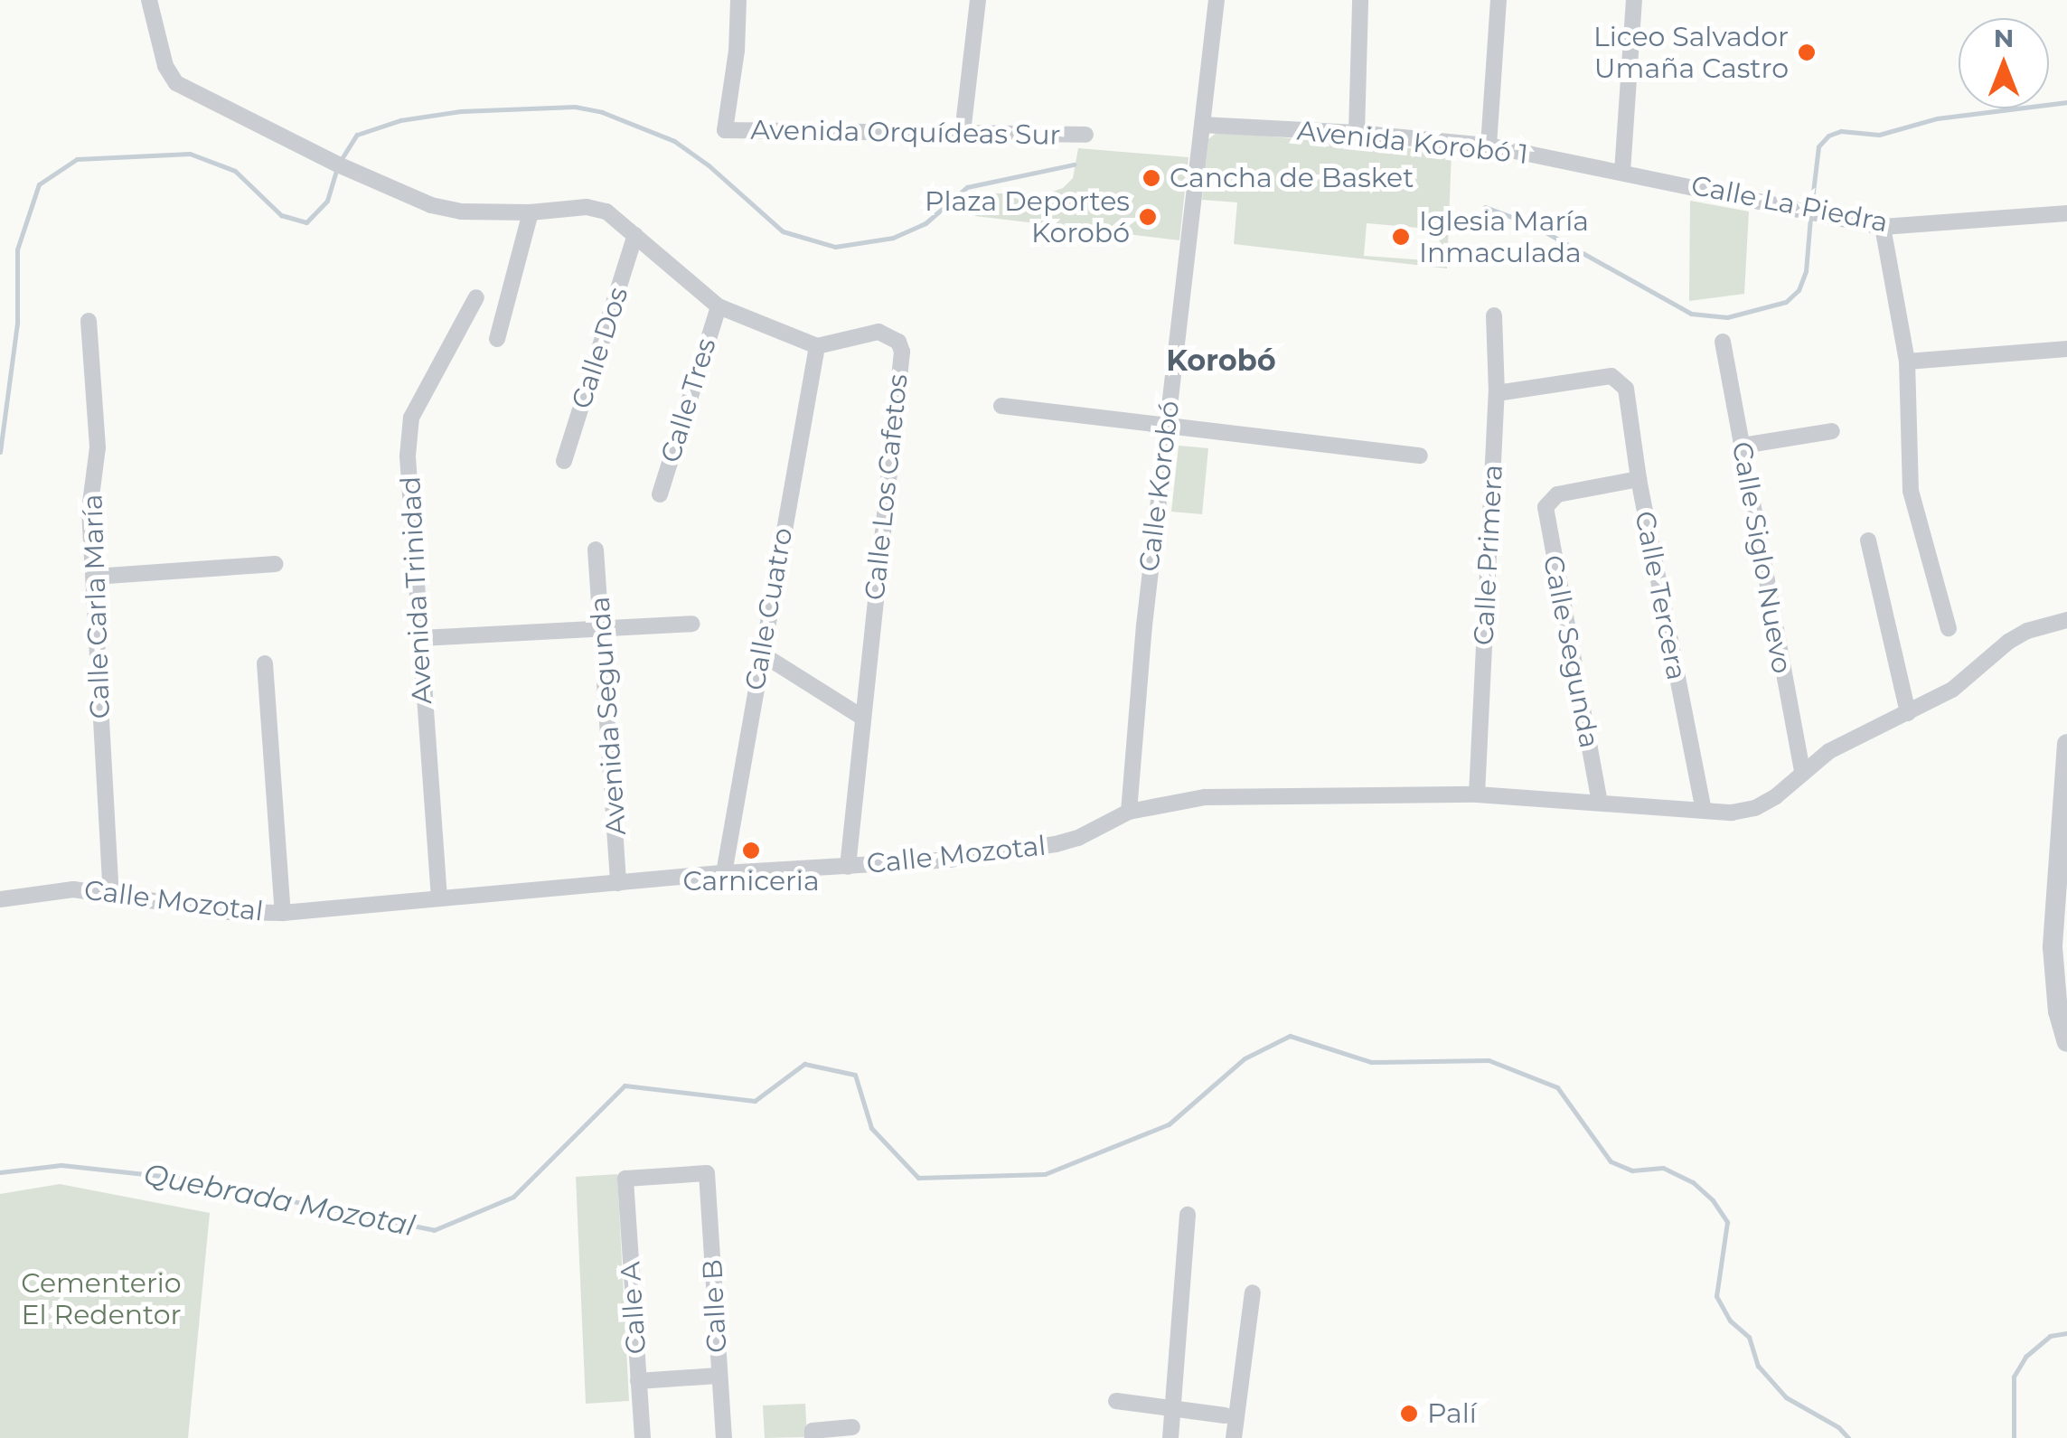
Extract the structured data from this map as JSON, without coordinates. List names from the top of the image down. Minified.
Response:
{"streets":{"street":["Avenida Orquídeas Sur","Avenida Korobó 1","Calle La Piedra","Calle Dos","Calle Tres","Calle Korobó","Calle Los Cafetos","Calle Primera","Calle Siglo Nuevo","Avenida Trinidad","Calle Tercera","Calle Carla María","Calle Cuatro","Calle Segunda","Avenida Segunda","Calle Mozotal","Calle B","Calle A"]},"crossings":[["Avenida Korobó 1","Calle La Piedra"],["Avenida Korobó 1","Calle Korobó"],["Calle Korobó","Calle Mozotal"],["Calle Los Cafetos","Calle Cuatro"],["Calle Los Cafetos","Calle Mozotal"],["Calle Primera","Calle Tercera"],["Calle Primera","Calle Mozotal"],["Calle Siglo Nuevo","Calle Mozotal"],["Avenida Trinidad","Calle Mozotal"],["Calle Tercera","Calle Segunda"],["Calle Tercera","Calle Mozotal"],["Calle Carla María","Calle Mozotal"],["Calle Cuatro","Calle Mozotal"],["Calle Segunda","Calle Mozotal"],["Avenida Segunda","Calle Mozotal"],["Calle B","Calle A"]],"districts":["Korobó"],"water":["Quebrada Mozotal"],"parks":["Cementerio El Redentor"],"places":["Liceo Salvador Umaña Castro","Cancha de Basket","Plaza Deportes Korobó","Iglesia María Inmaculada","Carniceria","Palí"],"north":"top"}
